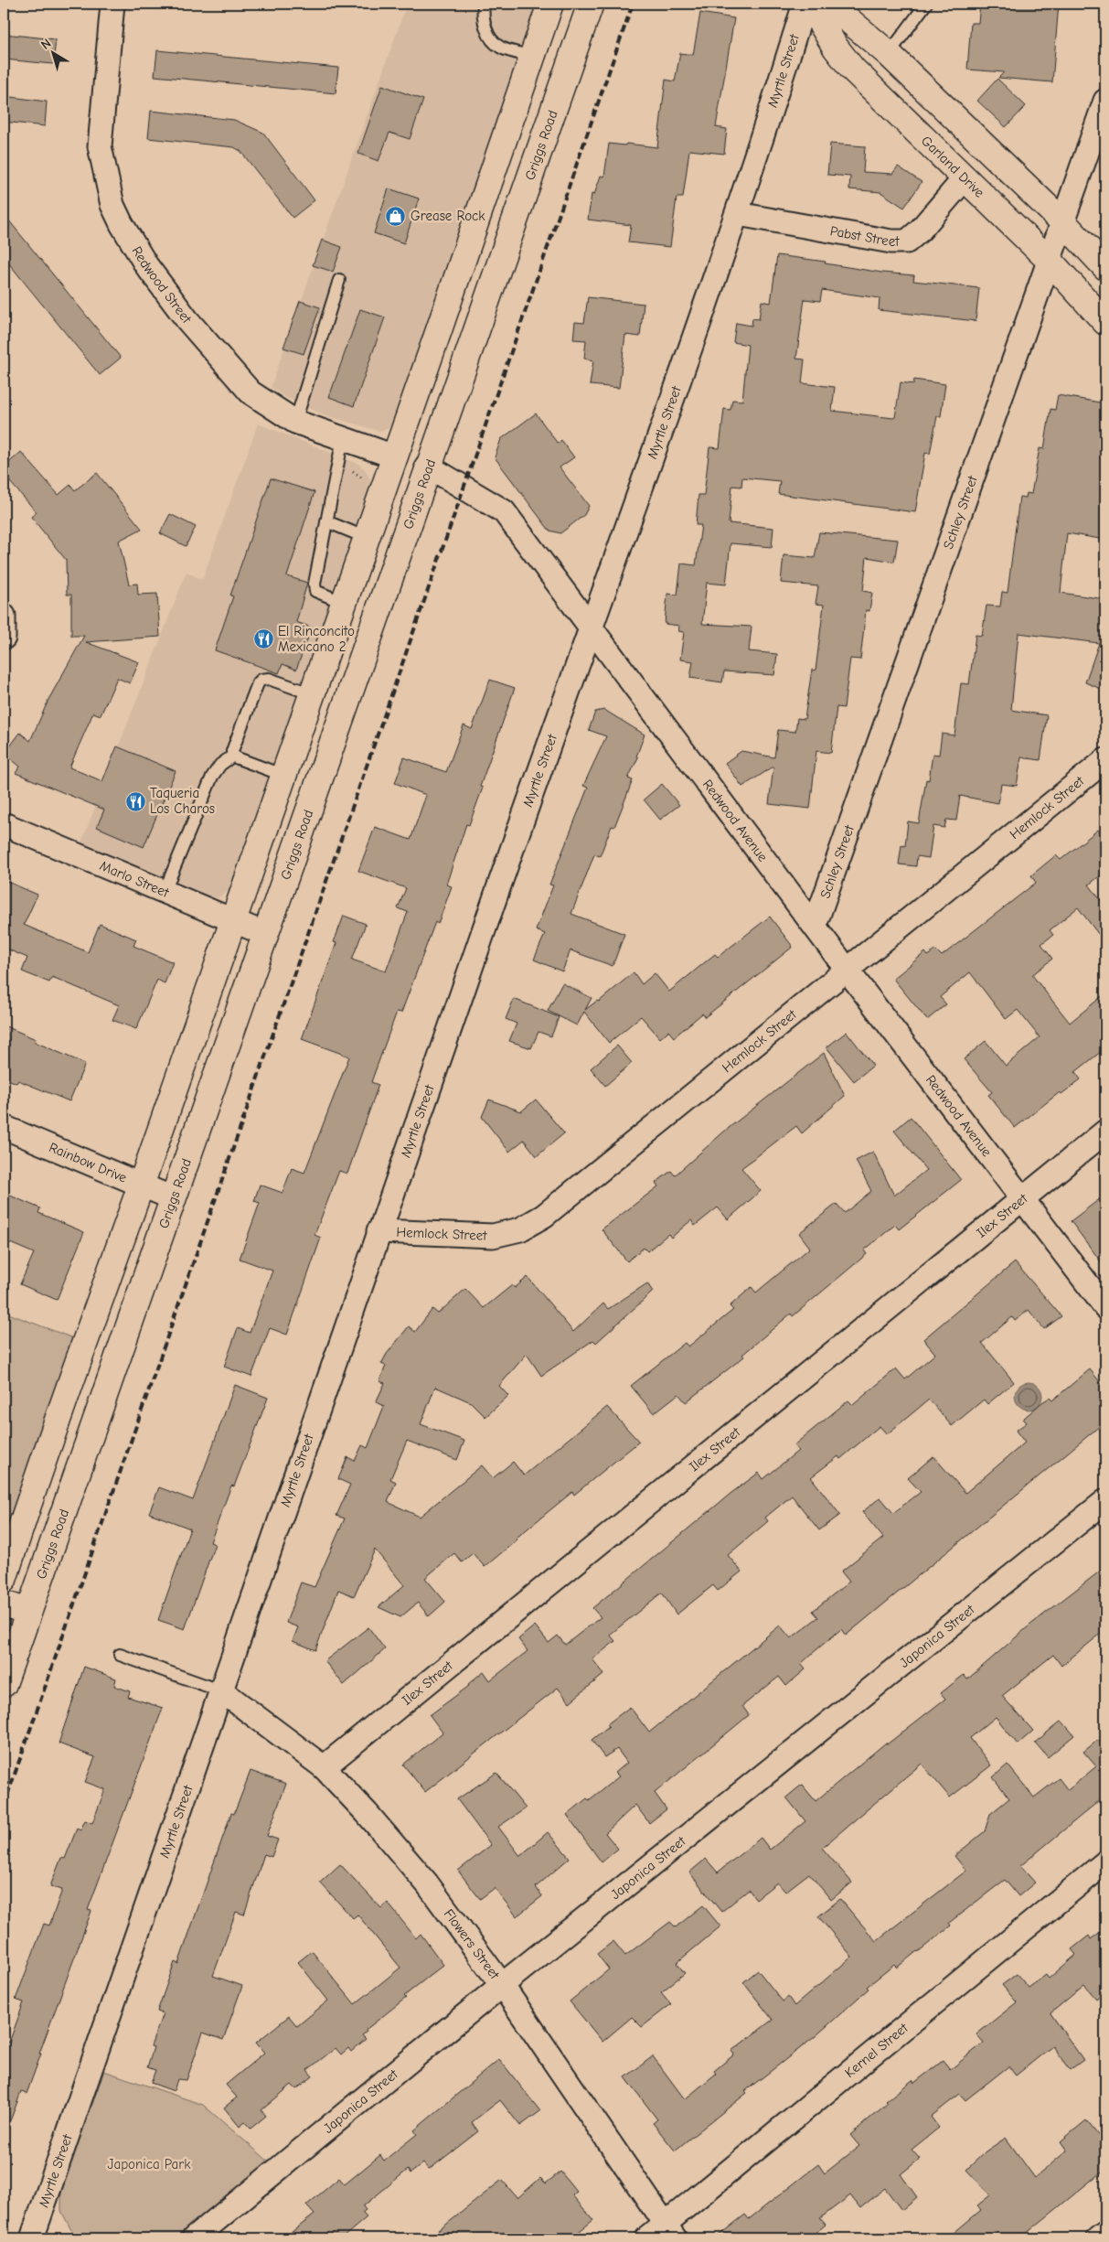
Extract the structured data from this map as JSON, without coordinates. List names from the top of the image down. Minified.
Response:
{"streets":{"main road":["Griggs Road","Garland Drive"],"street":["Myrtle Street","Pabst Street","Redwood Street","Schley Street","Hemlock Street","Redwood Avenue","Marlo Street","Rainbow Drive","Ilex Street","Japonica Street","Flowers Street","Kernel Street"]},"crossings":[["Myrtle Street","Pabst Street"],["Myrtle Street","Hemlock Street"],["Myrtle Street","Redwood Avenue"],["Myrtle Street","Flowers Street"],["Griggs Road","Redwood Avenue"],["Griggs Road","Marlo Street"],["Griggs Road","Rainbow Drive"],["Garland Drive","Pabst Street"],["Garland Drive","Schley Street"],["Schley Street","Redwood Avenue"],["Hemlock Street","Redwood Avenue"],["Redwood Avenue","Ilex Street"],["Ilex Street","Flowers Street"],["Japonica Street","Flowers Street"],["Flowers Street","Kernel Street"]],"parks":["Japonica Park"],"places":{"shop":["Grease Rock"],"restaurant":["El Rinconcito Mexicano 2","Taqueria Los Charos"]},"north":"top left"}
